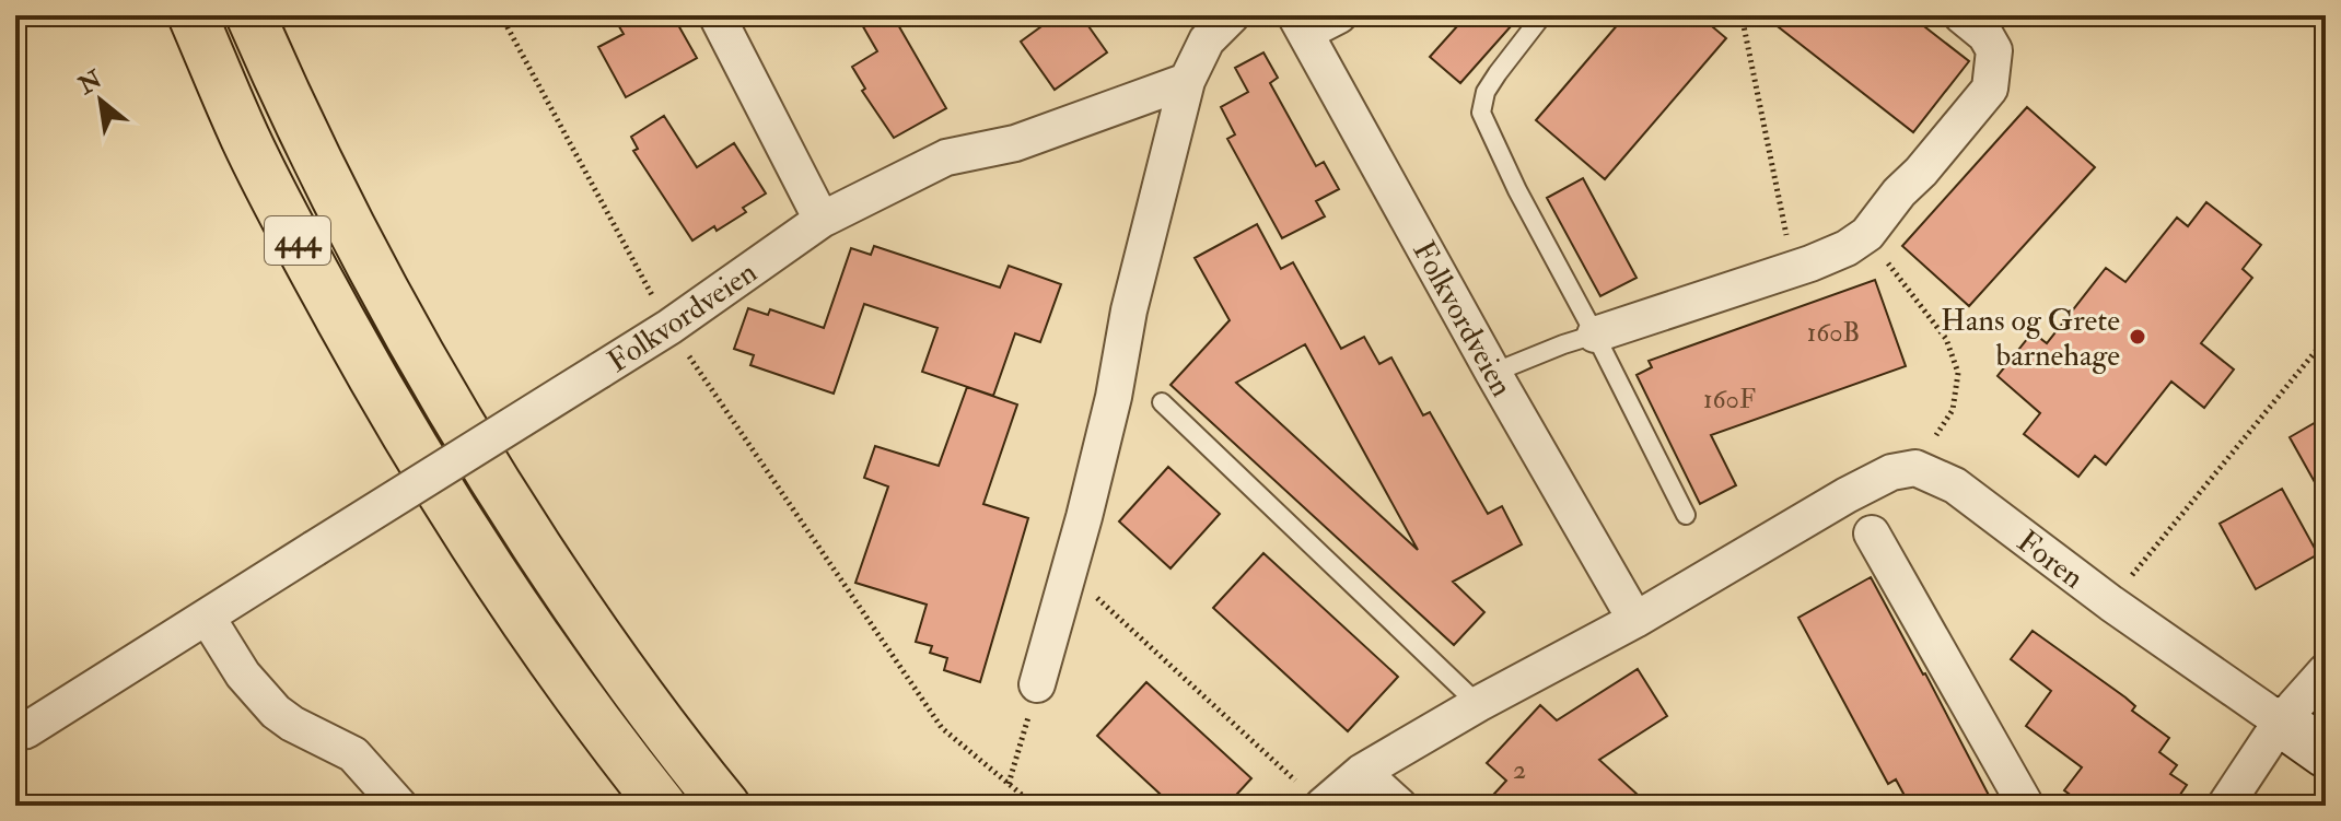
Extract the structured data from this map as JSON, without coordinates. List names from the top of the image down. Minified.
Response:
{"streets":{"highway":["444"],"street":["Folkvordveien","Foren"]},"places":["Hans og Grete barnehage"],"house_numbers":["160B","160F","2"],"north":"top left"}
